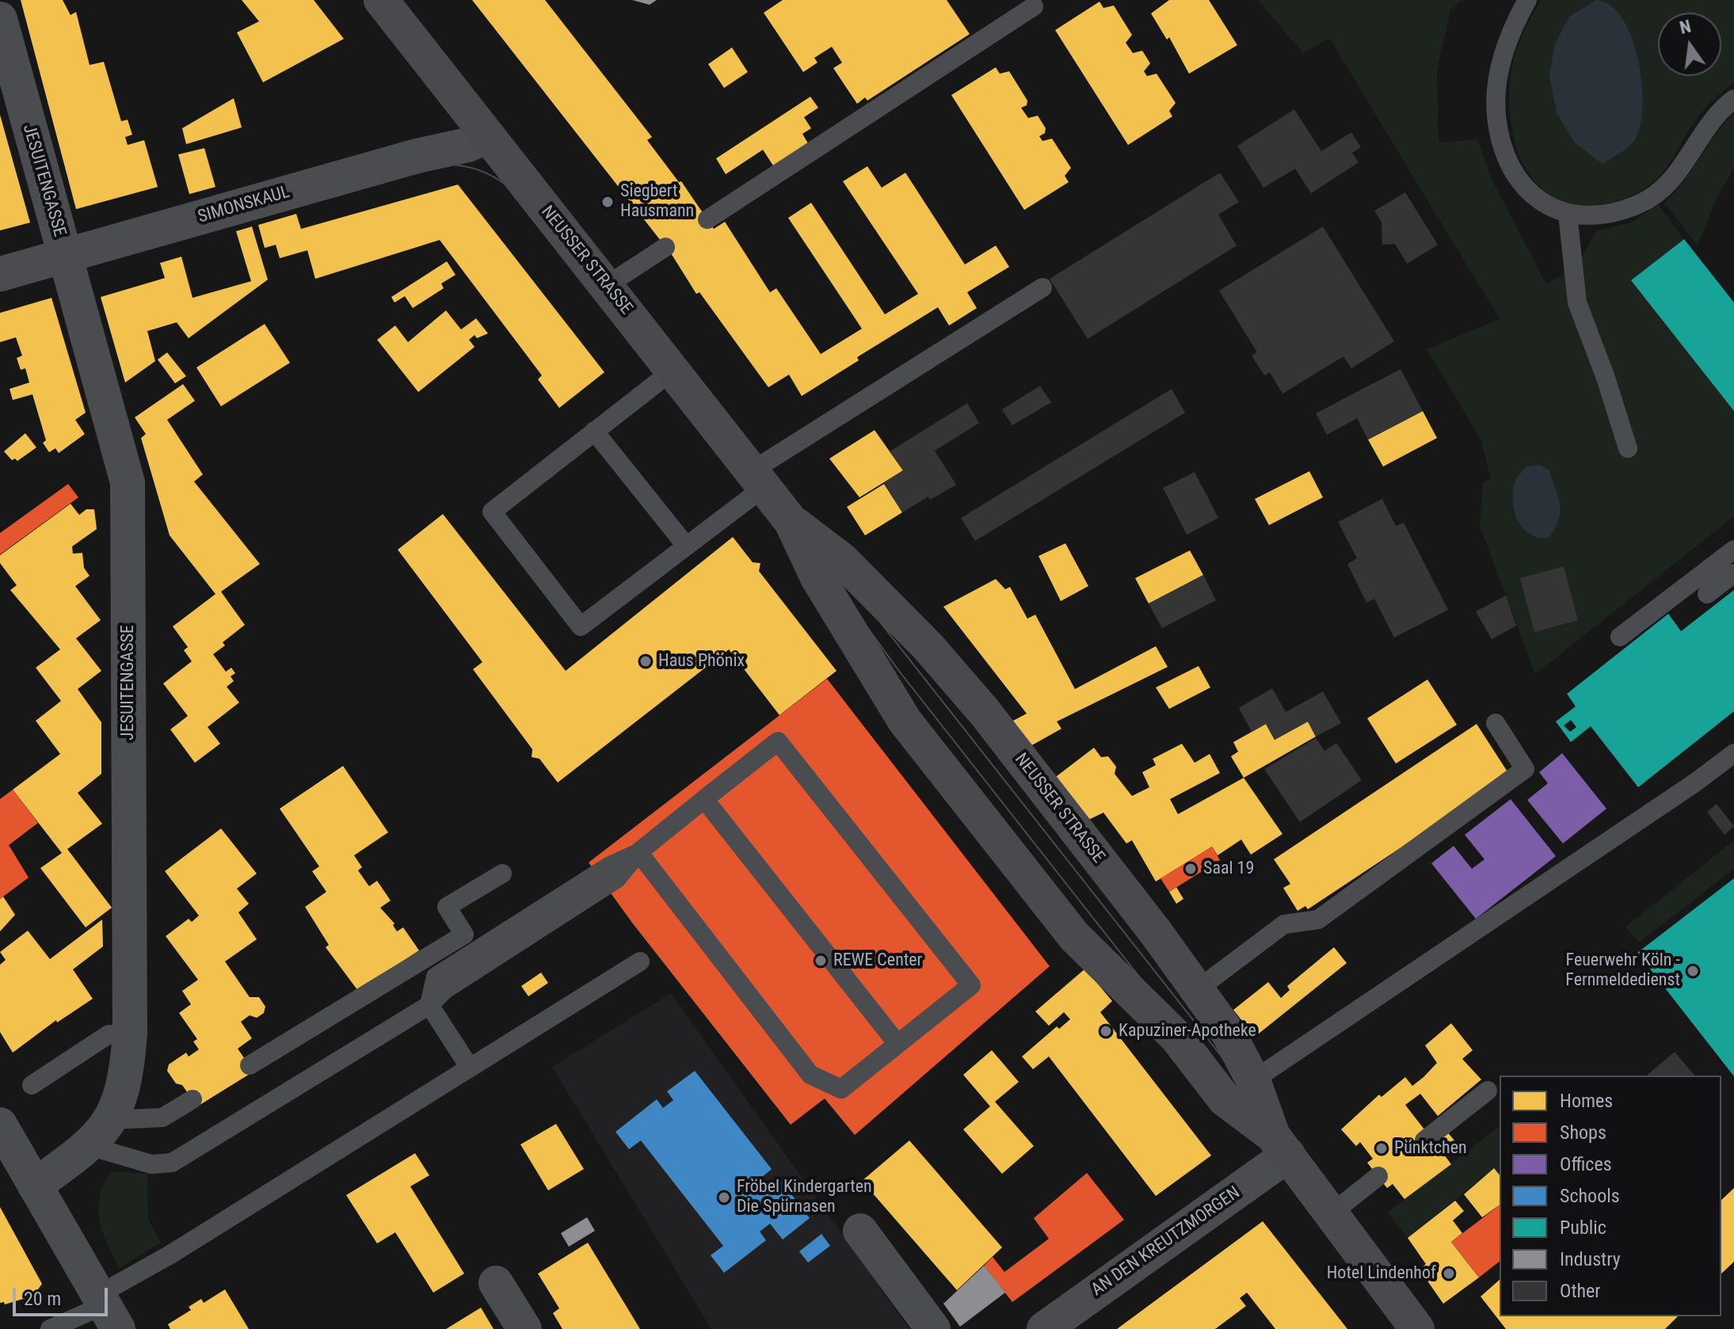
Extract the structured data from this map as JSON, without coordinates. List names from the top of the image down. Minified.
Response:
{"streets":{"main road":["NEUSSER STRASSE"],"street":["JESUITENGASSE","SIMONSKAUL","AN DEN KREUTZMORGEN"]},"crossings":[["JESUITENGASSE","SIMONSKAUL"],["SIMONSKAUL","NEUSSER STRASSE"],["NEUSSER STRASSE","AN DEN KREUTZMORGEN"]],"places":["Siegbert Hausmann","Haus Phönix","Saal 19","REWE Center","Feuerwehr Köln - Fernmeldedienst","Kapuziner-Apotheke","Pünktchen","Fröbel Kindergarten Die Spürnasen","Hotel Lindenhof"],"legend":["Homes","Shops","Offices","Schools","Public","Industry","Other"],"scale_bar":"20 m","north":"top"}
